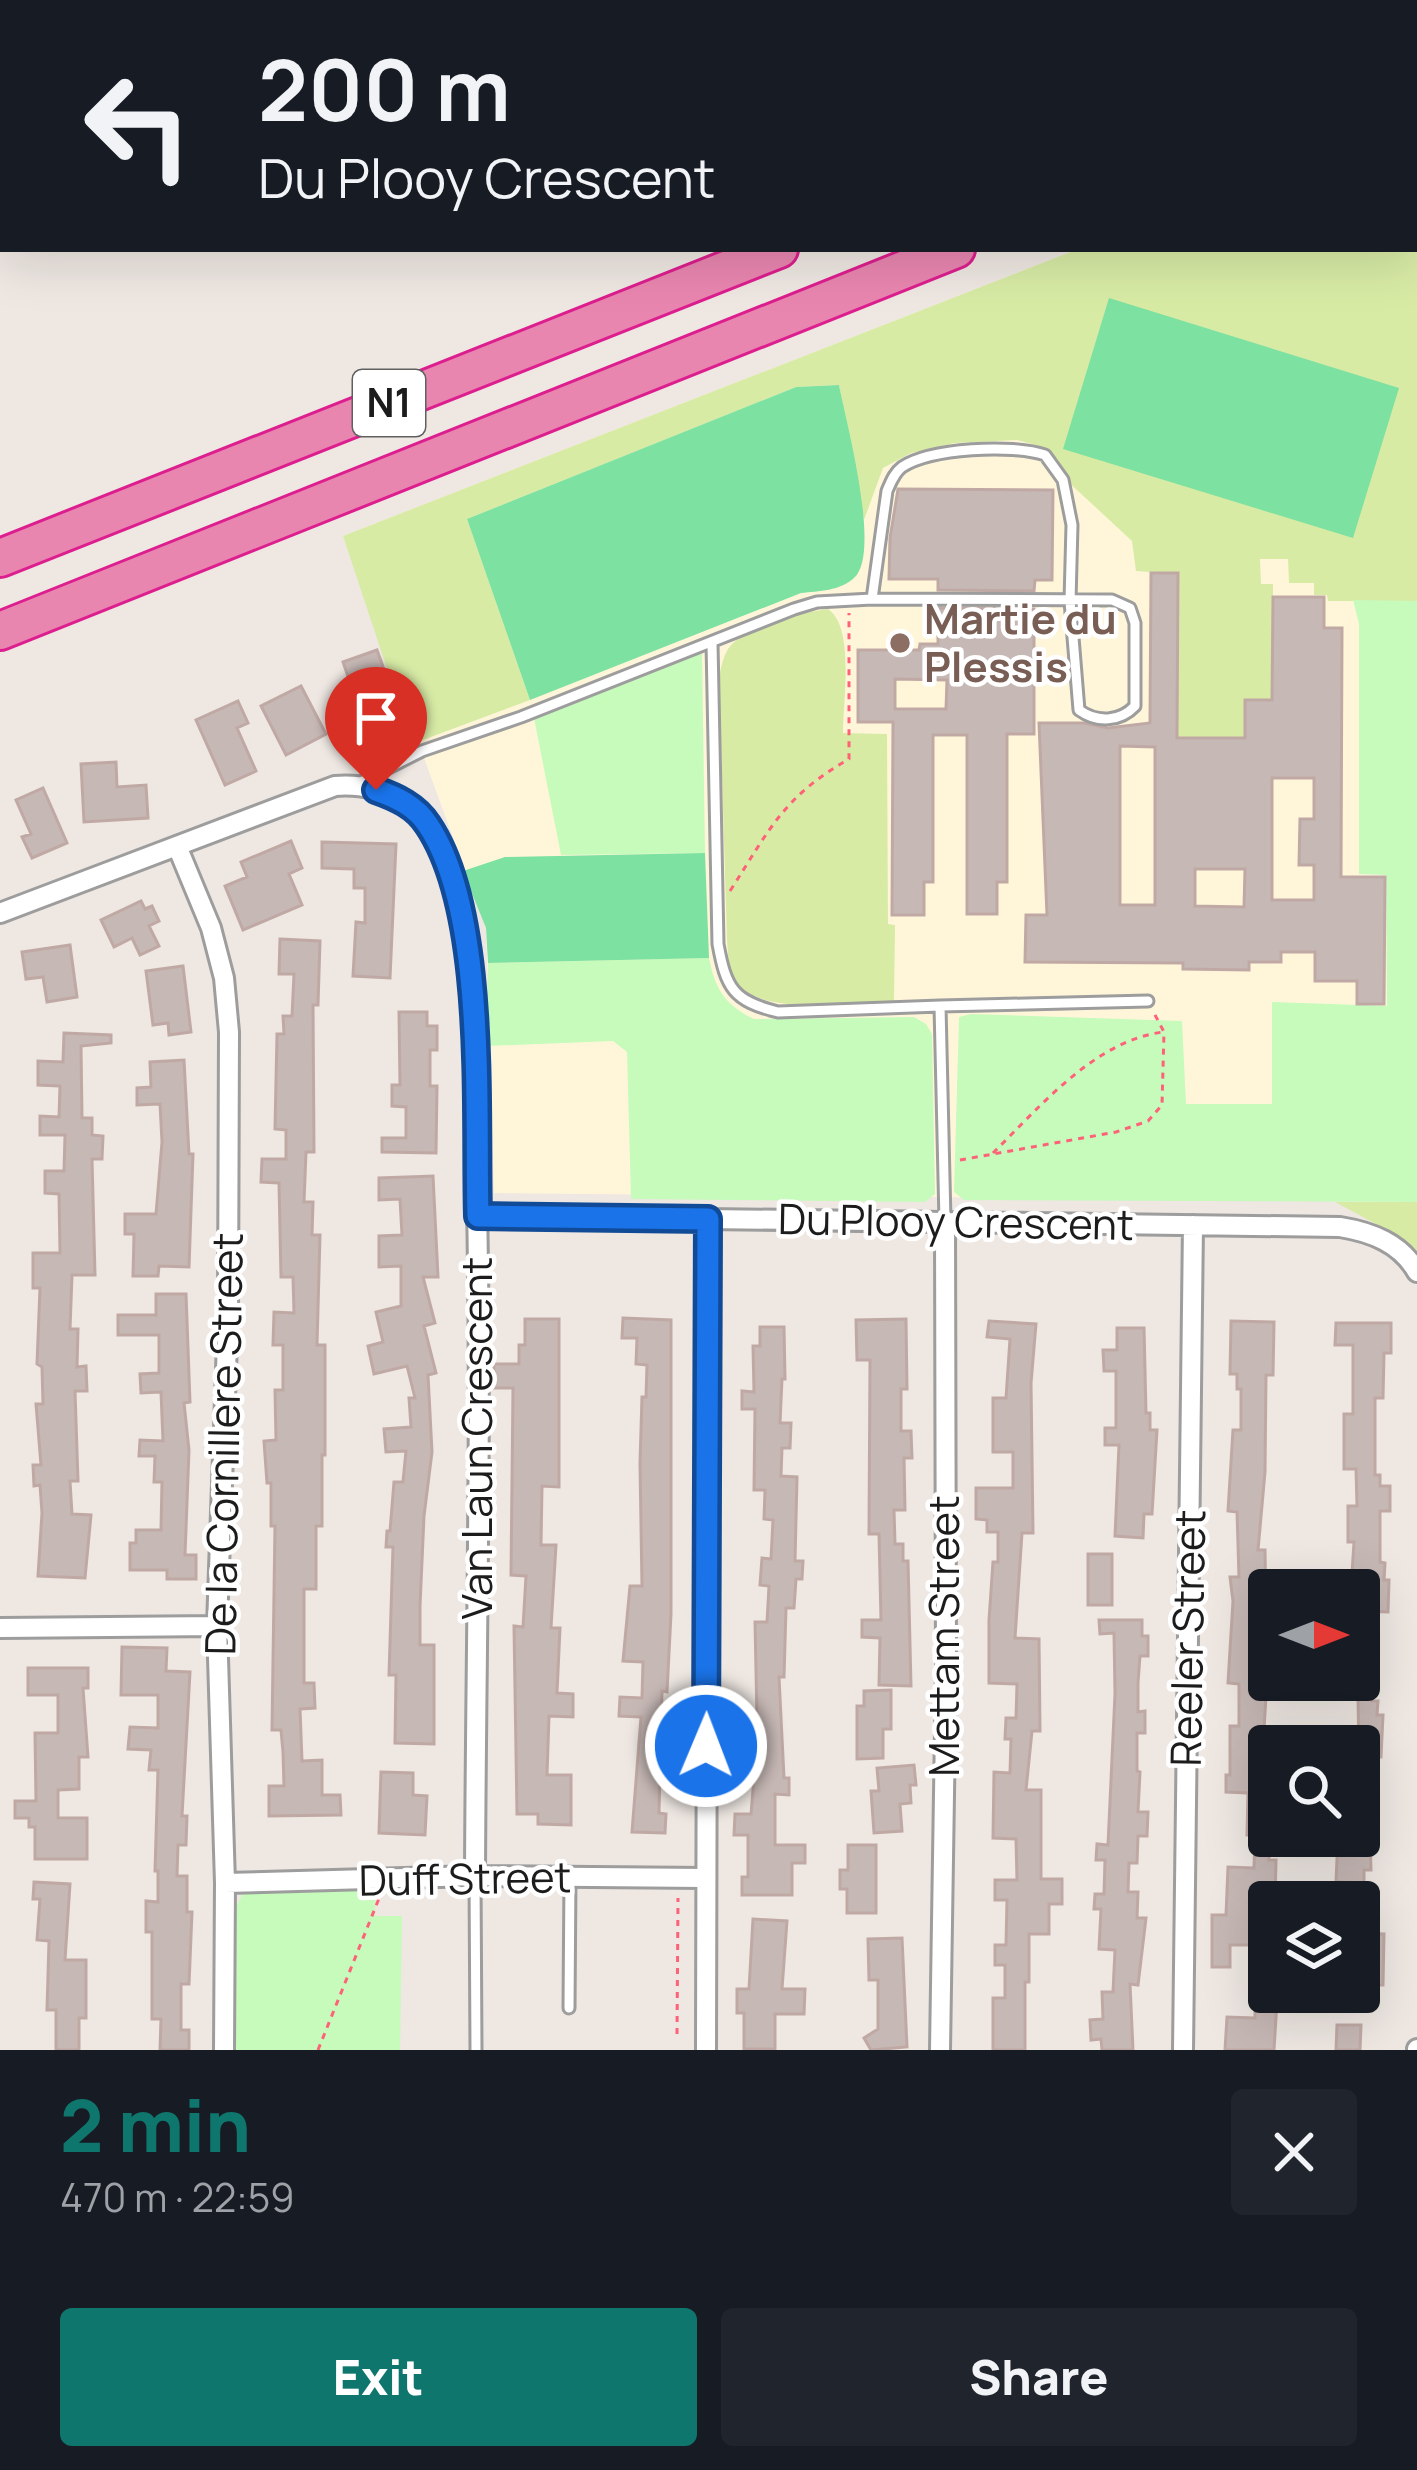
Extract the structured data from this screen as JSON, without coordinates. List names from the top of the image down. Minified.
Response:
{"streets":{"highway":["N1"],"street":["Du Plooy Crescent","Van Laun Crescent","De la Cornillere Street","Mettam Street","Reeler Street","Duff Street"]},"crossings":[["Du Plooy Crescent","Van Laun Crescent"],["Du Plooy Crescent","Mettam Street"],["Du Plooy Crescent","Reeler Street"],["Van Laun Crescent","Duff Street"],["De la Cornillere Street","Duff Street"]],"places":["Martie du Plessis"],"north":"right","page":{"turn":["200 m","Du Plooy Crescent"],"heading":["2 min","470 m · 22:59"],"buttons":["Exit","Share"]}}
